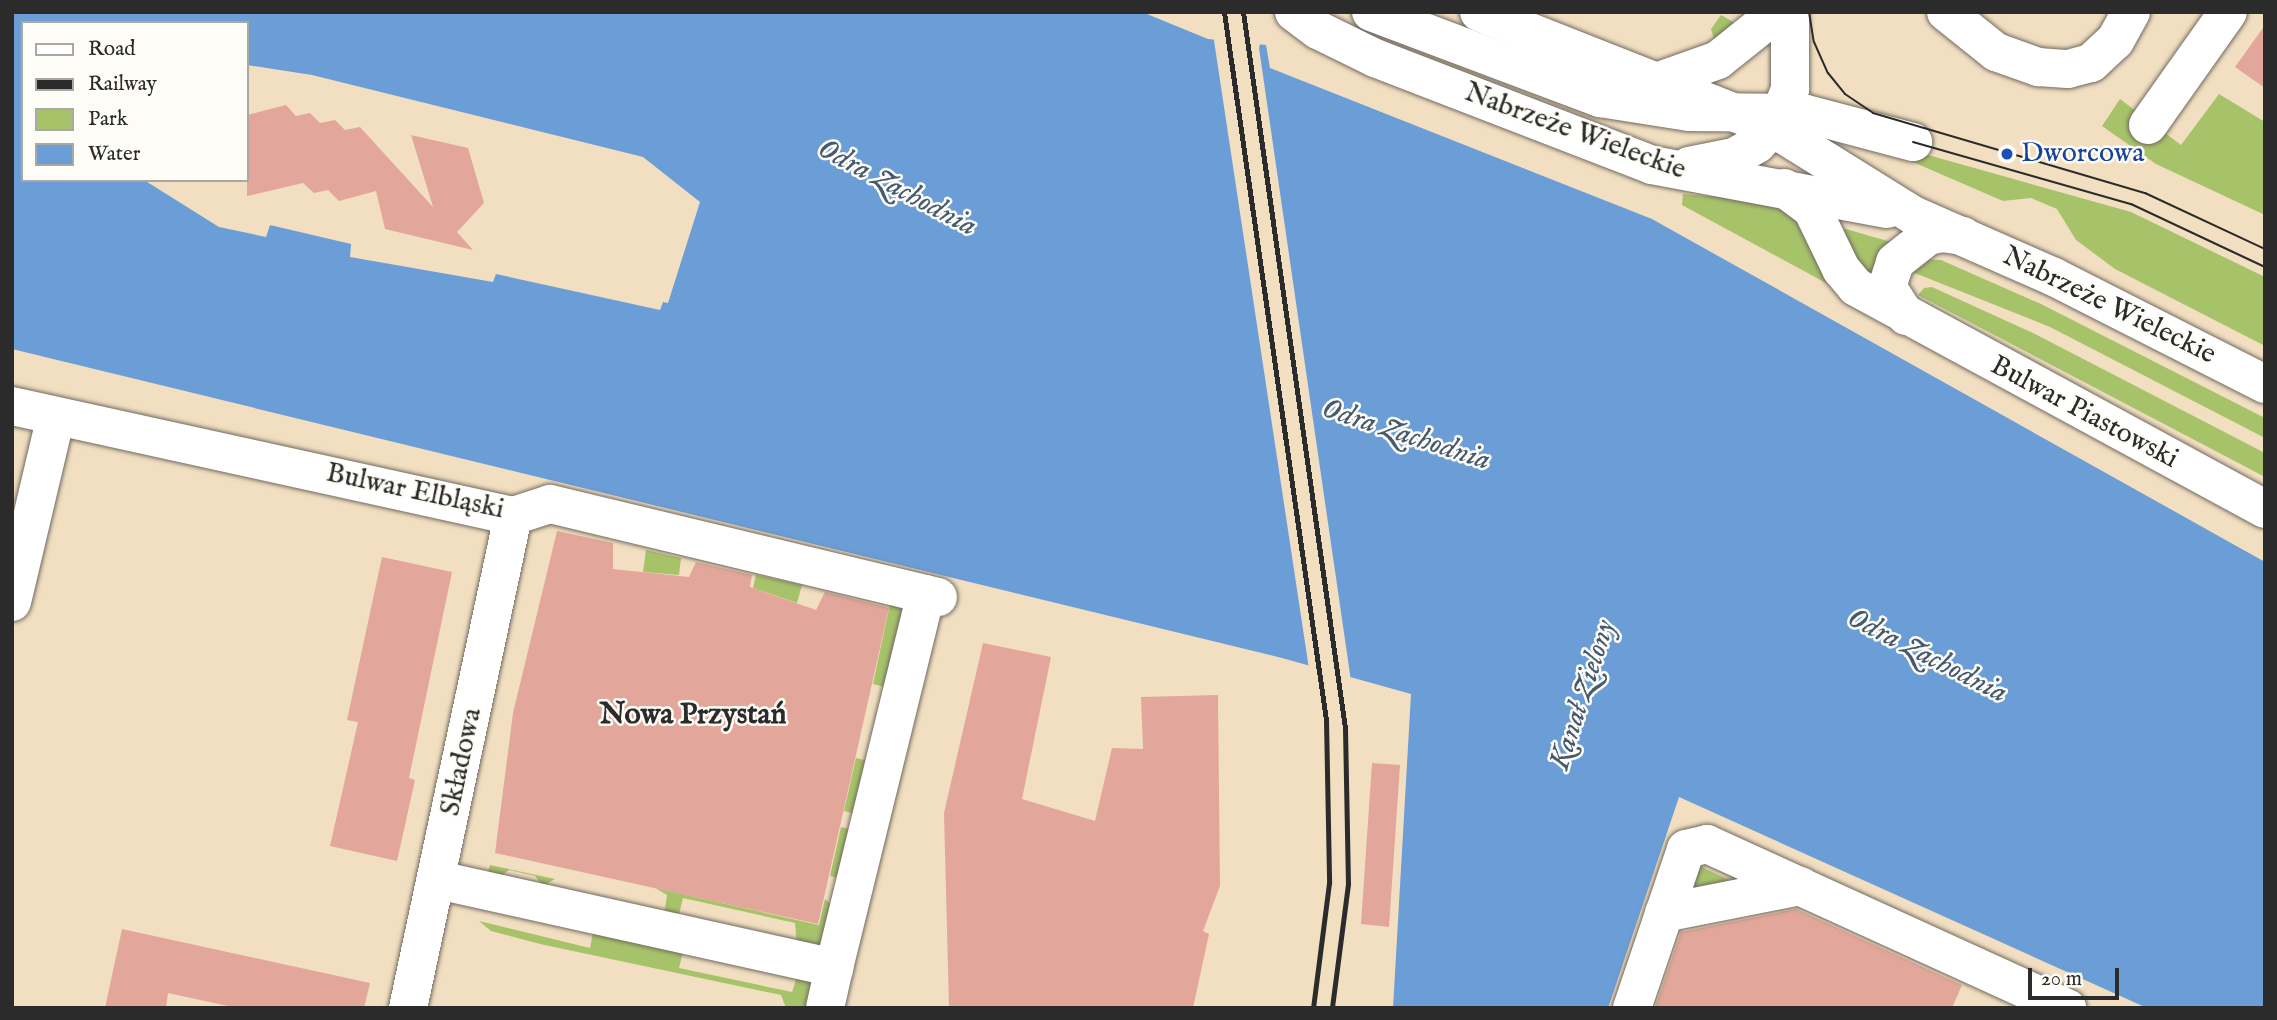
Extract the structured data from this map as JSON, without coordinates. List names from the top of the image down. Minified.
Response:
{"streets":{"street":["Nabrzeże Wieleckie","Bulwar Piastowski","Bulwar Elbląski","Składowa"]},"crossings":[["Nabrzeże Wieleckie","Bulwar Piastowski"],["Bulwar Elbląski","Składowa"]],"districts":["Nowa Przystań"],"water":["Odra Zachodnia","Kanał Zielony"],"places":["Dworcowa"],"legend":["Road","Railway","Park","Water"],"scale_bar":"20 m"}
